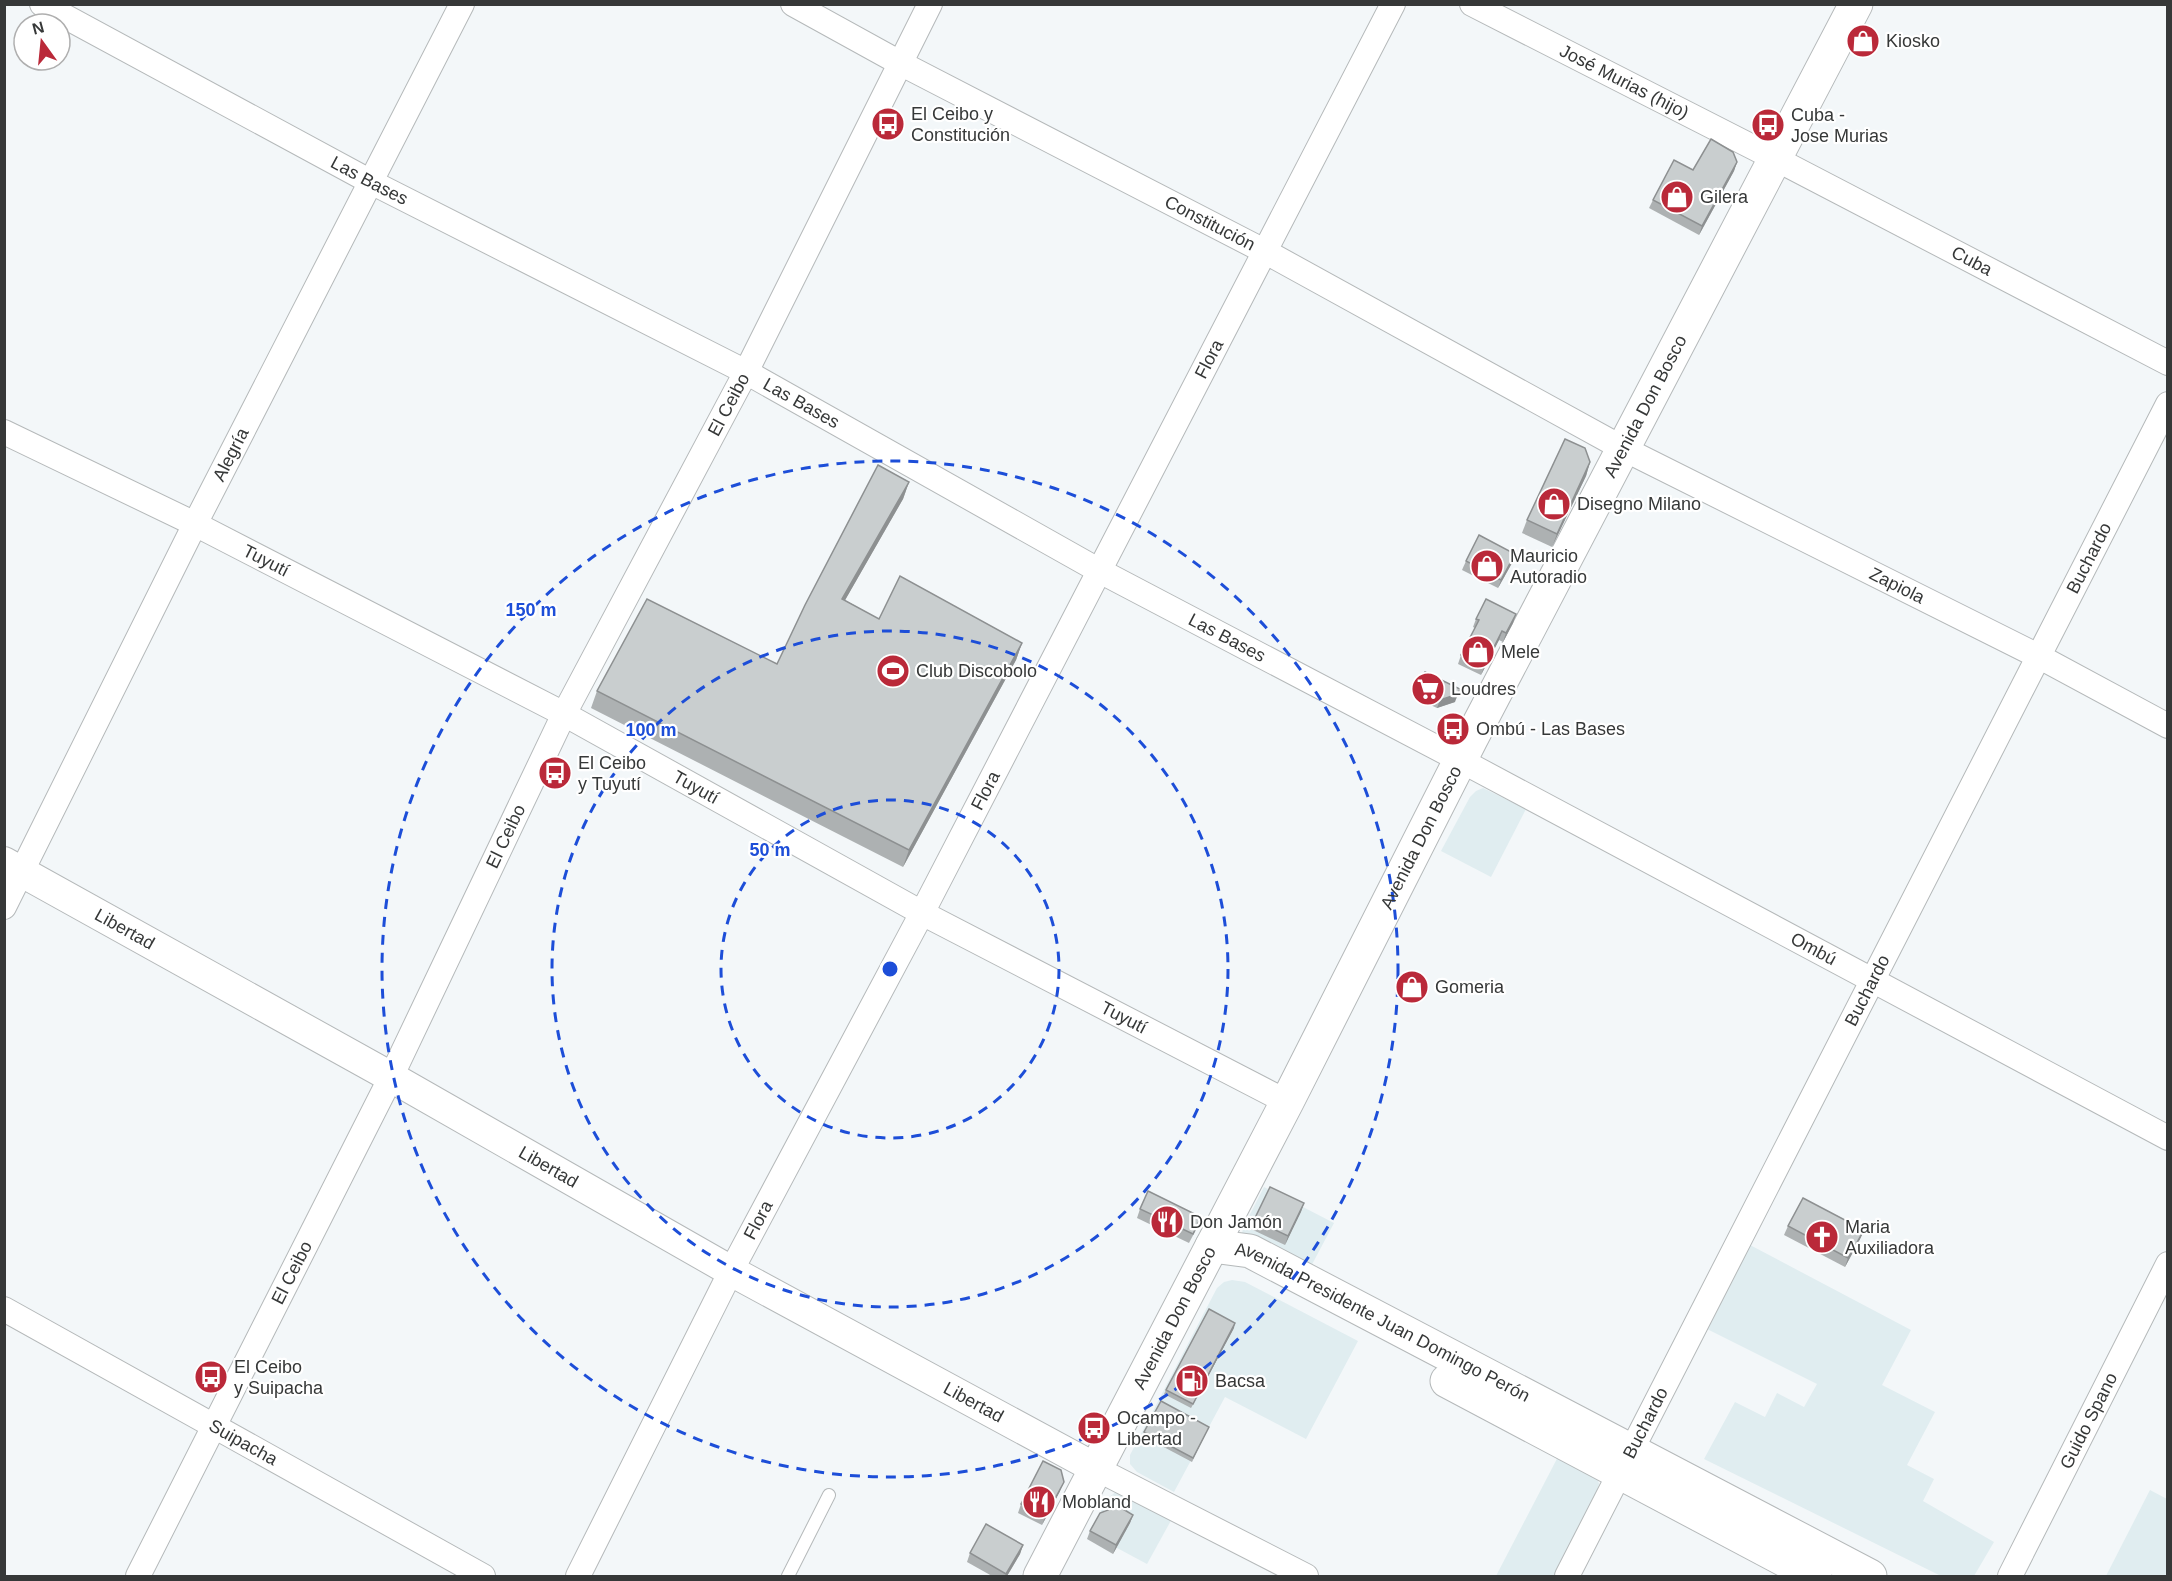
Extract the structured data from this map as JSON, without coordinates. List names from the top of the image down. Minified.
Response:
{"streets":{"main road":["Avenida Don Bosco","Avenida Presidente Juan Domingo Perón"],"street":["José Murias (hijo)","Las Bases","Constitución","Cuba","Flora","El Ceibo","Alegría","Buchardo","Tuyutí","Zapiola","Libertad","Ombú","Guido Spano","Suipacha"]},"crossings":[["José Murias (hijo)","Cuba"],["José Murias (hijo)","Avenida Don Bosco"],["Las Bases","Flora"],["Las Bases","El Ceibo"],["Las Bases","Avenida Don Bosco"],["Las Bases","Alegría"],["Las Bases","Ombú"],["Constitución","Flora"],["Constitución","El Ceibo"],["Constitución","Avenida Don Bosco"],["Constitución","Zapiola"],["Cuba","Avenida Don Bosco"],["Flora","Tuyutí"],["Flora","Libertad"],["El Ceibo","Tuyutí"],["El Ceibo","Libertad"],["El Ceibo","Suipacha"],["Avenida Don Bosco","Tuyutí"],["Avenida Don Bosco","Zapiola"],["Avenida Don Bosco","Libertad"],["Avenida Don Bosco","Ombú"],["Avenida Don Bosco","Avenida Presidente Juan Domingo Perón"],["Alegría","Tuyutí"],["Alegría","Libertad"],["Buchardo","Zapiola"],["Buchardo","Ombú"],["Buchardo","Avenida Presidente Juan Domingo Perón"]],"places":{"shop":["Kiosko","Gilera","Disegno Milano","Mauricio Autoradio","Mele","Gomeria"],"bus stop":["El Ceibo y Constitución","Cuba - Jose Murias","Ombú - Las Bases","El Ceibo y Tuyutí","El Ceibo y Suipacha","Ocampo - Libertad"],"sports":["Club Discobolo"],"supermarket":["Loudres"],"restaurant":["Don Jamón","Mobland"],"church":["Maria Auxiliadora"],"fuel station":["Bacsa"]},"north":"top","rings":["150 m","100 m","50 m"]}
